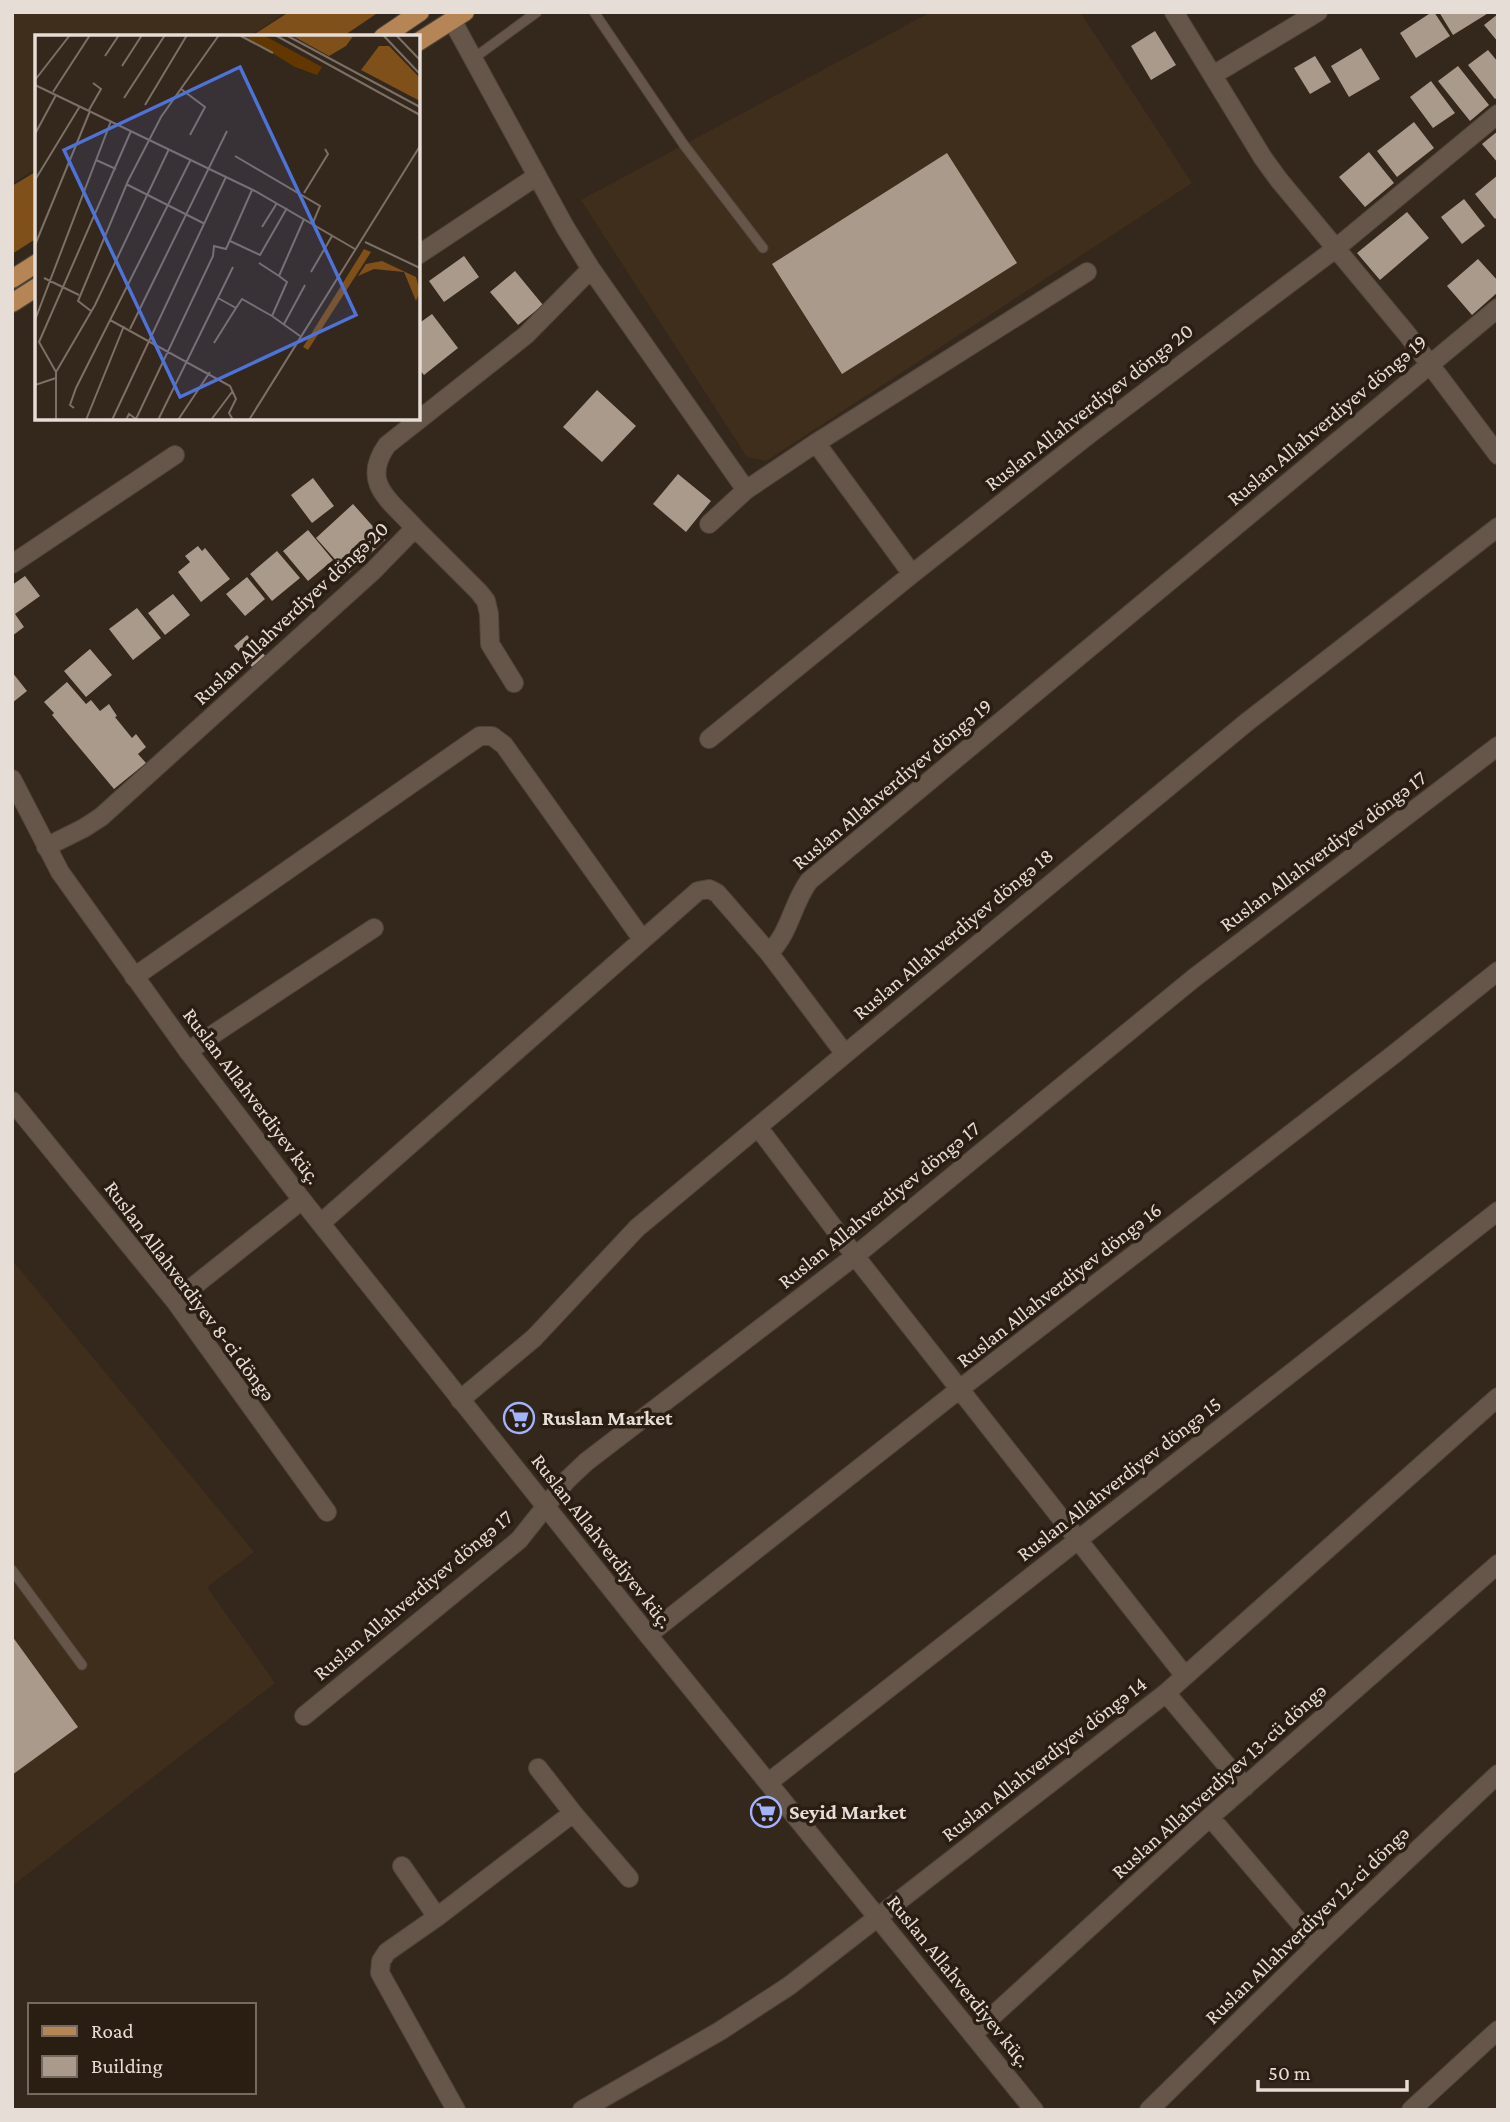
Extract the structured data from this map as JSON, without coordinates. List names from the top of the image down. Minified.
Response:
{"streets":{"street":["Ruslan Allahverdiyev döngə 20","Ruslan Allahverdiyev döngə 19","Ruslan Allahverdiyev döngə 17","Ruslan Allahverdiyev döngə 18","Ruslan Allahverdiyev küç.","Ruslan Allahverdiyev döngə 16","Ruslan Allahverdiyev 8-ci döngə","Ruslan Allahverdiyev döngə 15","Ruslan Allahverdiyev döngə 14","Ruslan Allahverdiyev 13-cü döngə","Ruslan Allahverdiyev 12-ci döngə"]},"crossings":[["Ruslan Allahverdiyev döngə 20","Ruslan Allahverdiyev küç."],["Ruslan Allahverdiyev döngə 17","Ruslan Allahverdiyev küç."],["Ruslan Allahverdiyev döngə 18","Ruslan Allahverdiyev küç."],["Ruslan Allahverdiyev küç.","Ruslan Allahverdiyev döngə 16"],["Ruslan Allahverdiyev küç.","Ruslan Allahverdiyev döngə 15"],["Ruslan Allahverdiyev küç.","Ruslan Allahverdiyev döngə 14"],["Ruslan Allahverdiyev küç.","Ruslan Allahverdiyev 13-cü döngə"]],"places":{"supermarket":["Ruslan Market","Seyid Market"]},"legend":["Road","Building"],"scale_bar":"50 m"}
